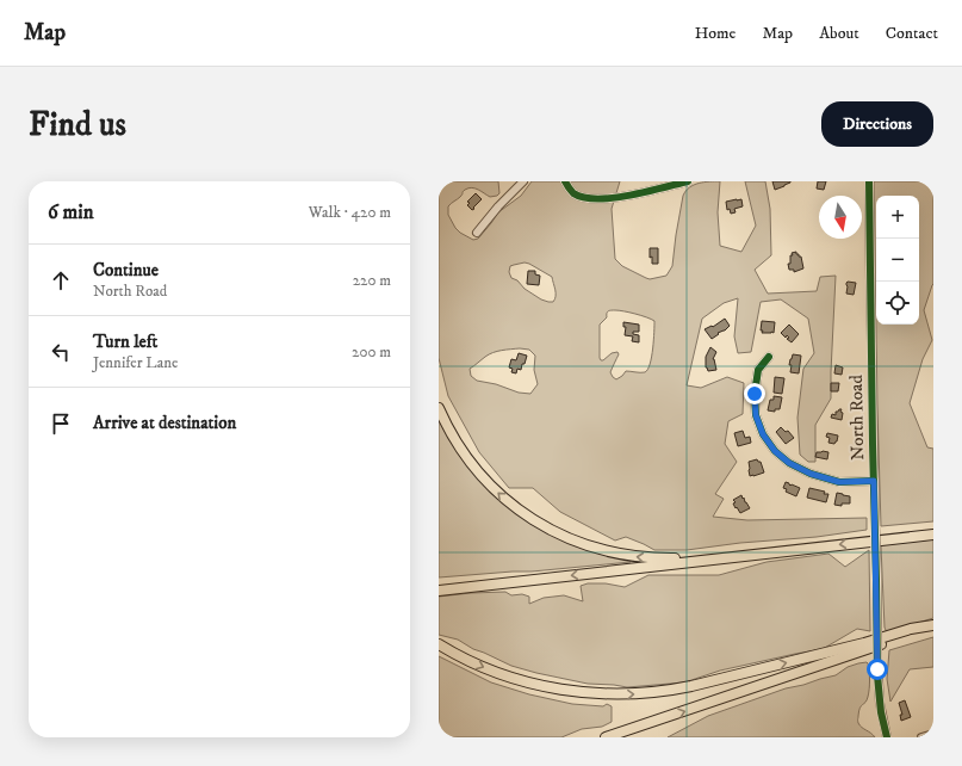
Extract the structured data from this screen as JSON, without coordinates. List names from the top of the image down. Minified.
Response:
{"streets":{"street":["North Road"]},"north":"bottom","page":{"header":"Map","nav":["Home","Map","About","Contact"],"buttons":"Directions","title":"Find us","heading":["6 min","Walk · 420 m"],"map_buttons":["+","−"],"list":[["Continue","North Road","220 m"],["Turn left","Jennifer Lane","200 m"],"Arrive at destination"]}}
